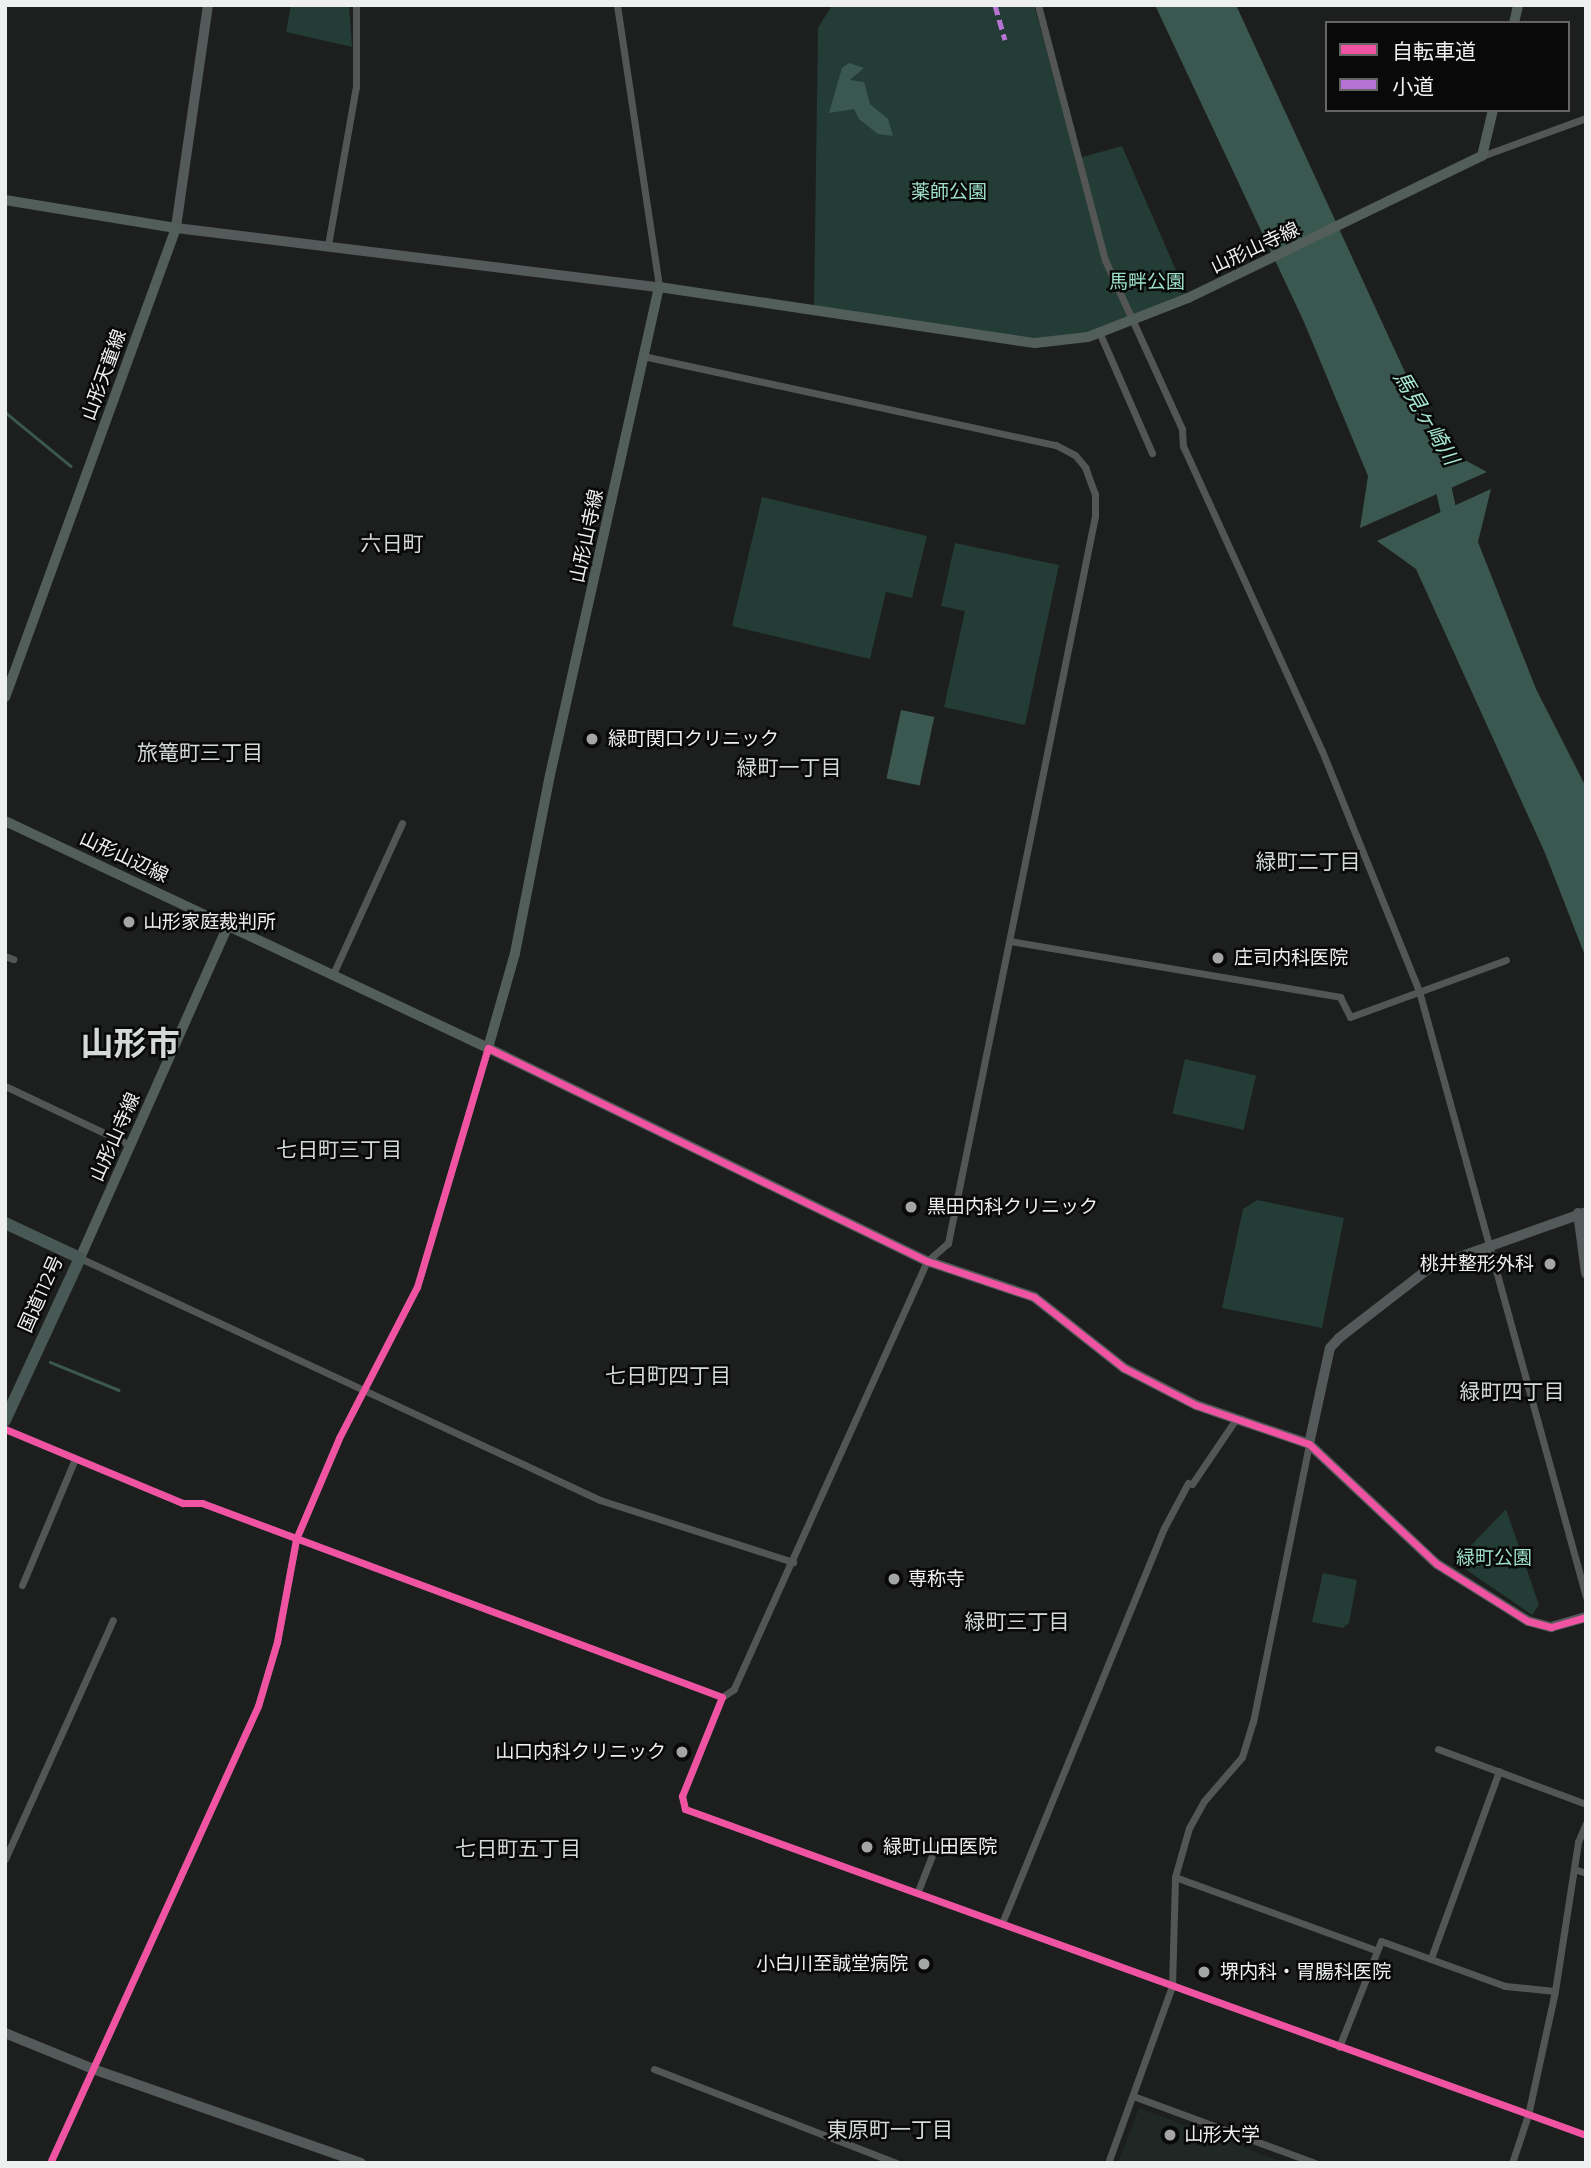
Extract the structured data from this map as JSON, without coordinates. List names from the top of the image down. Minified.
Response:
{"streets":{"highway":["国道112号"],"main road":["山形山寺線","山形天童線","山形山辺線"]},"crossings":[["山形山寺線","山形山辺線"],["山形山寺線","国道112号"]],"districts":["六日町","旅篭町三丁目","緑町一丁目","緑町二丁目","山形市","七日町三丁目","七日町四丁目","緑町四丁目","緑町三丁目","七日町五丁目","東原町一丁目"],"water":["馬見ヶ崎川"],"parks":["薬師公園","馬畔公園","緑町公園"],"places":["緑町関口クリニック","山形家庭裁判所","庄司内科医院","黒田内科クリニック","桃井整形外科","専称寺","山口内科クリニック","緑町山田医院","小白川至誠堂病院","堺内科・胃腸科医院","山形大学"],"legend":["自転車道","小道"]}
